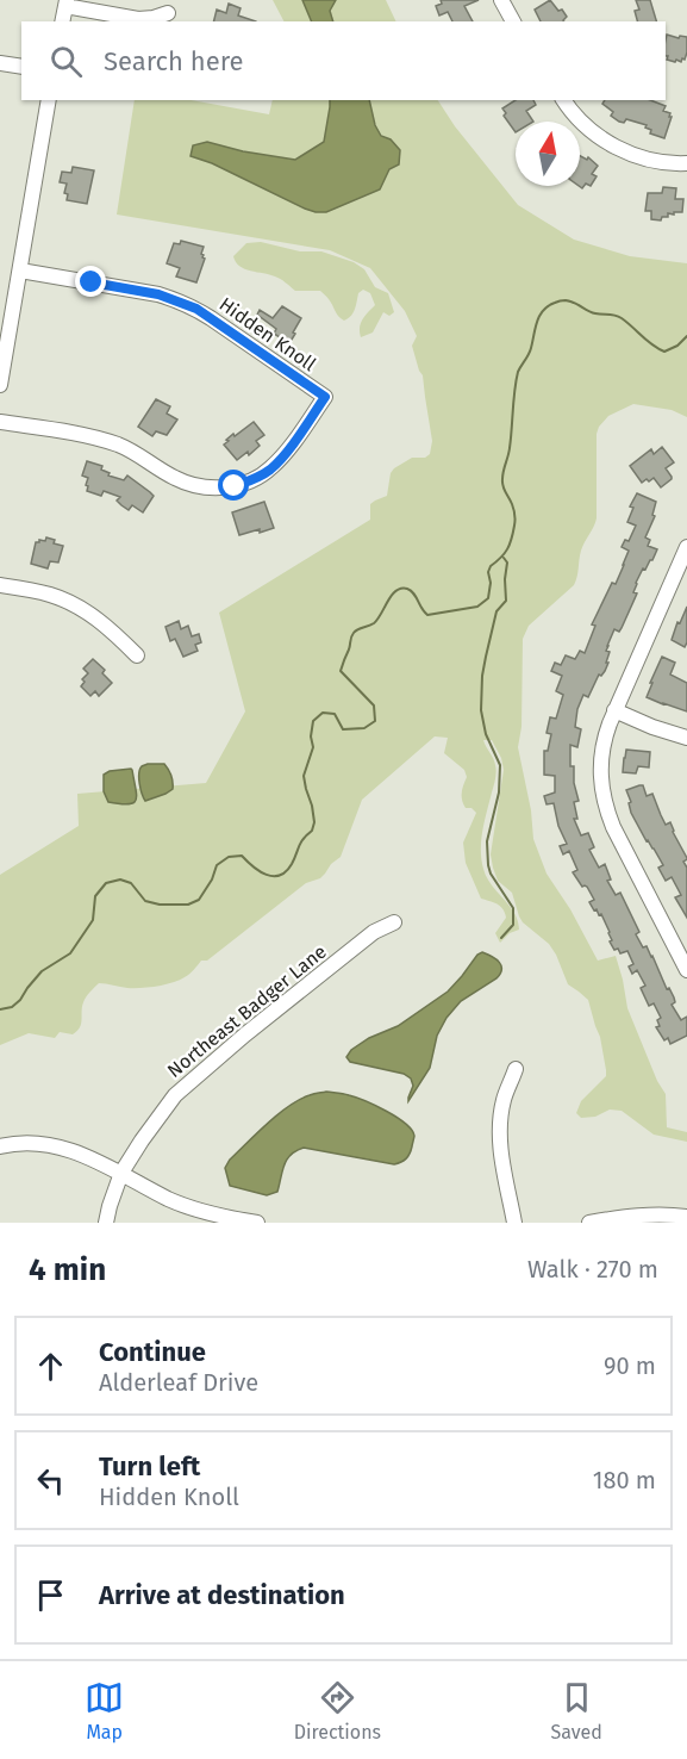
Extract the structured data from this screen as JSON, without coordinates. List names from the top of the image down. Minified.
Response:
{"streets":{"street":["Hidden Knoll","Northeast Badger Lane"]},"north":"top","page":{"search":"Search here","heading":["4 min","Walk · 270 m"],"list":[["Continue","Alderleaf Drive","90 m"],["Turn left","Hidden Knoll","180 m"],"Arrive at destination"],"nav":["Map","Directions","Saved"]}}
